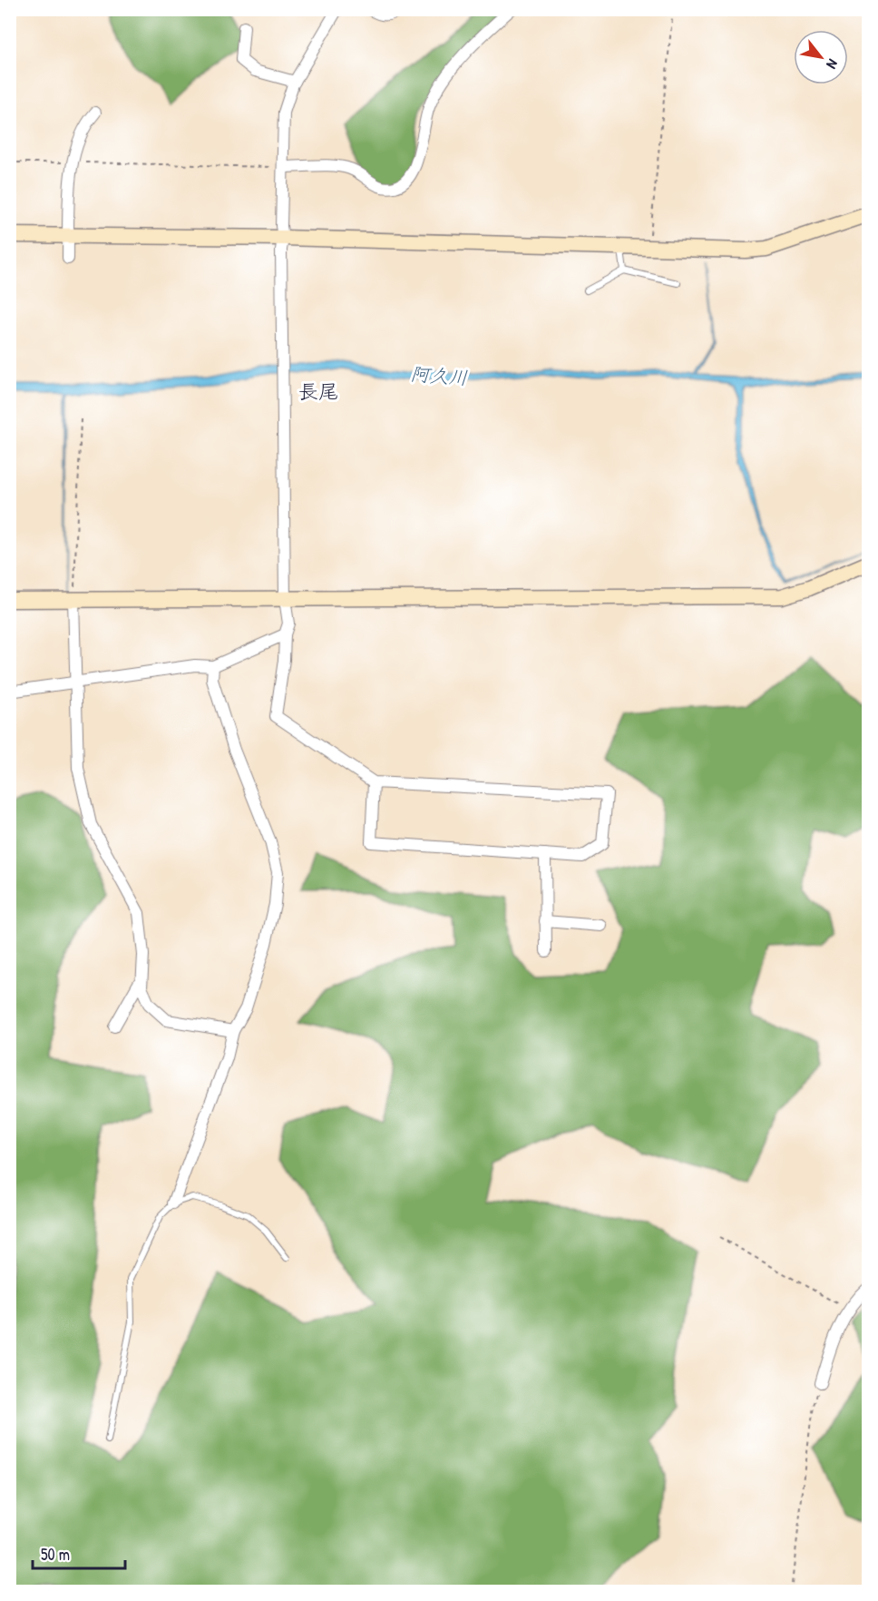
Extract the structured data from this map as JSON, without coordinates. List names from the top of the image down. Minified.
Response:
{"districts":["長尾"],"water":["阿久川"],"scale_bar":"50 m","north":"bottom right"}
